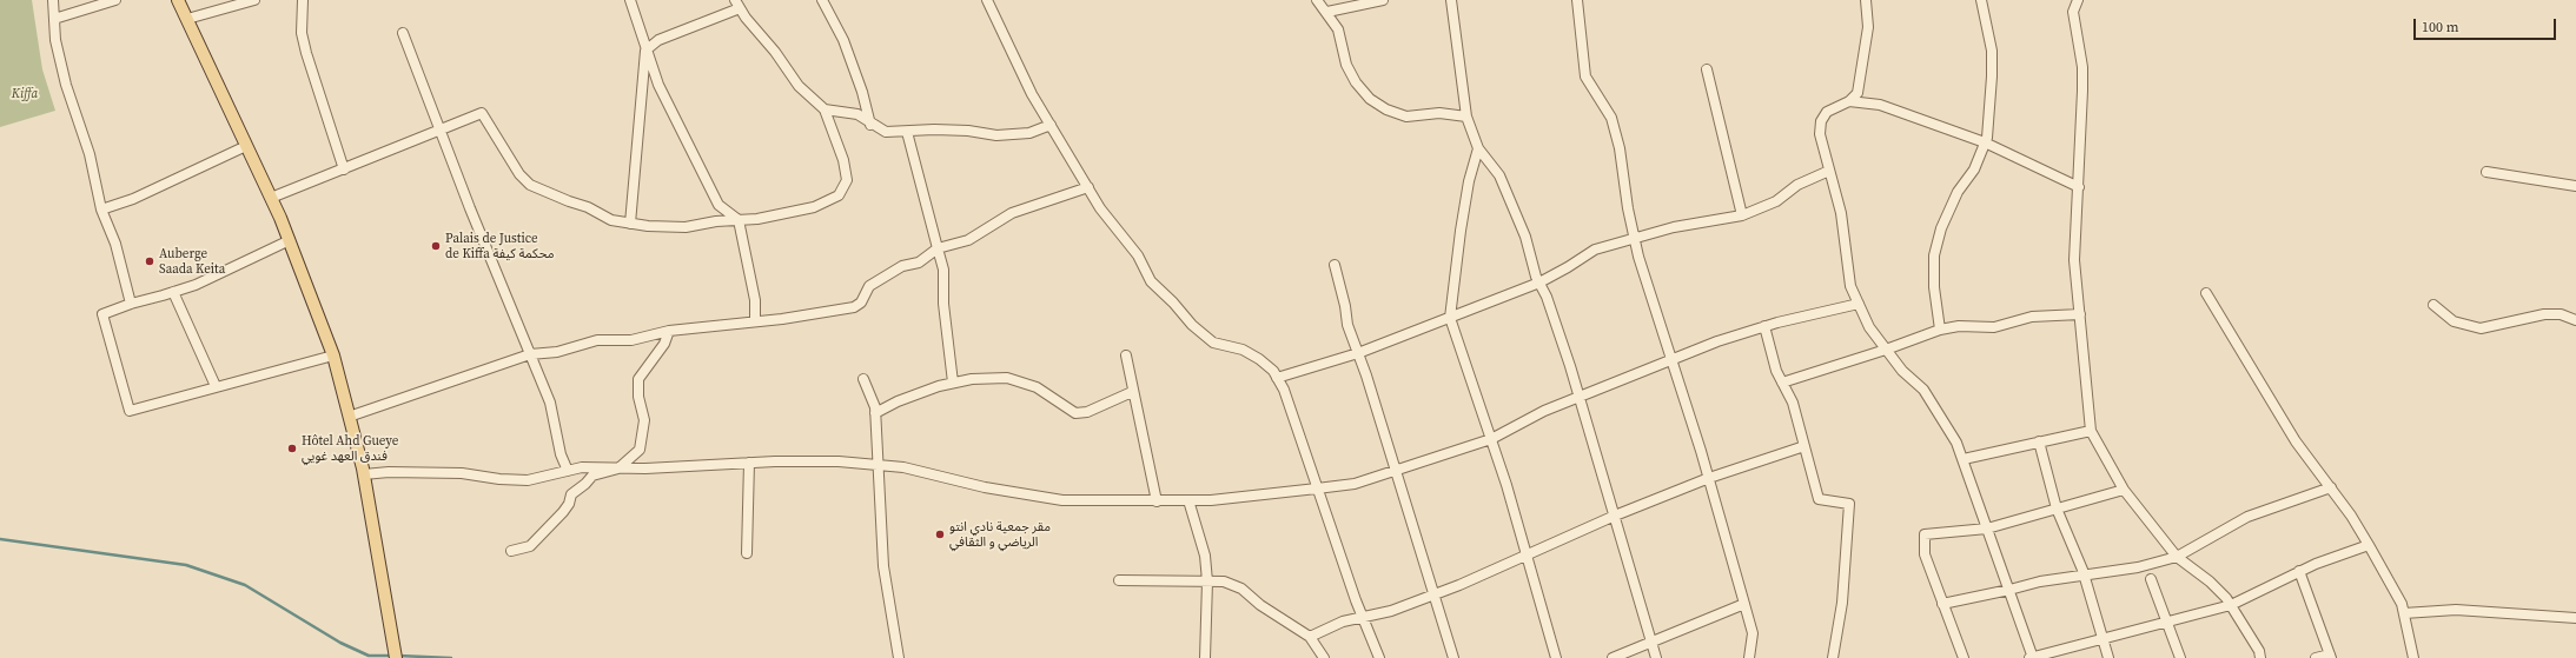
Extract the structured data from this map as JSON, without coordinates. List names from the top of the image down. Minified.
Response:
{"parks":["Kiffa"],"places":["Palais de Justice de Kiffa محكمة كيفة","Auberge Saada Keita","Hôtel Ahd Gueye فندق العهد غويي","مقر جمعية نادي انتو الرياضي و الثقافي"],"scale_bar":"100 m"}
